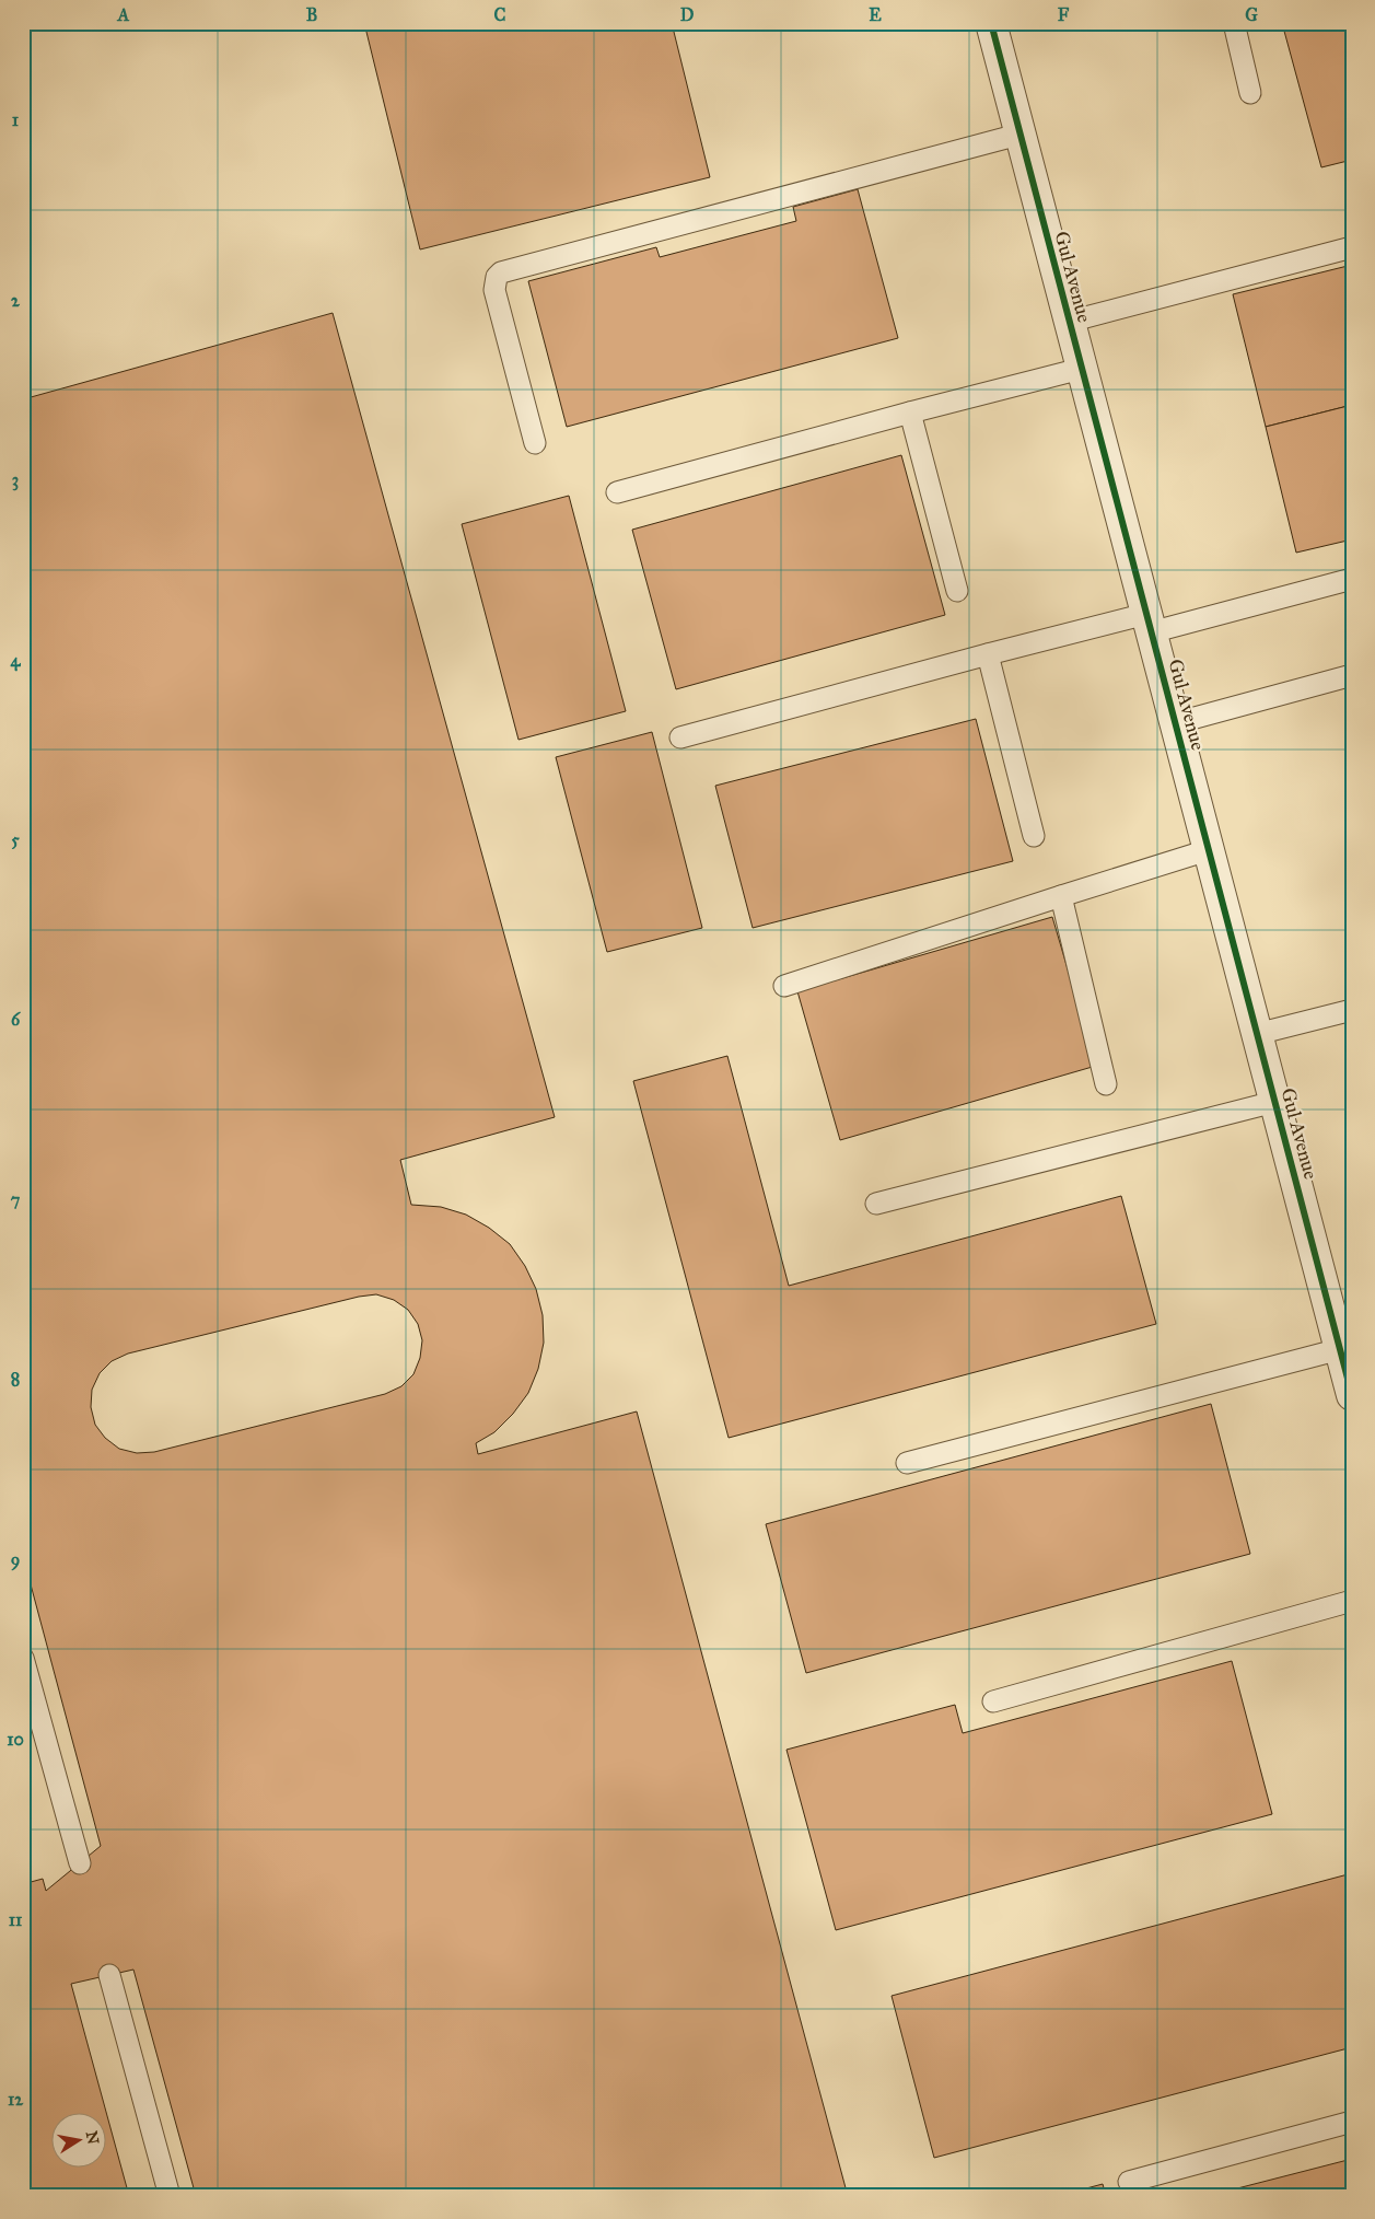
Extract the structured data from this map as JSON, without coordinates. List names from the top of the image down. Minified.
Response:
{"streets":{"street":["Gul Avenue"]},"north":"right","grid":{"columns":["A","B","C","D","E","F","G"],"rows":["1","2","3","4","5","6","7","8","9","10","11","12"]}}
